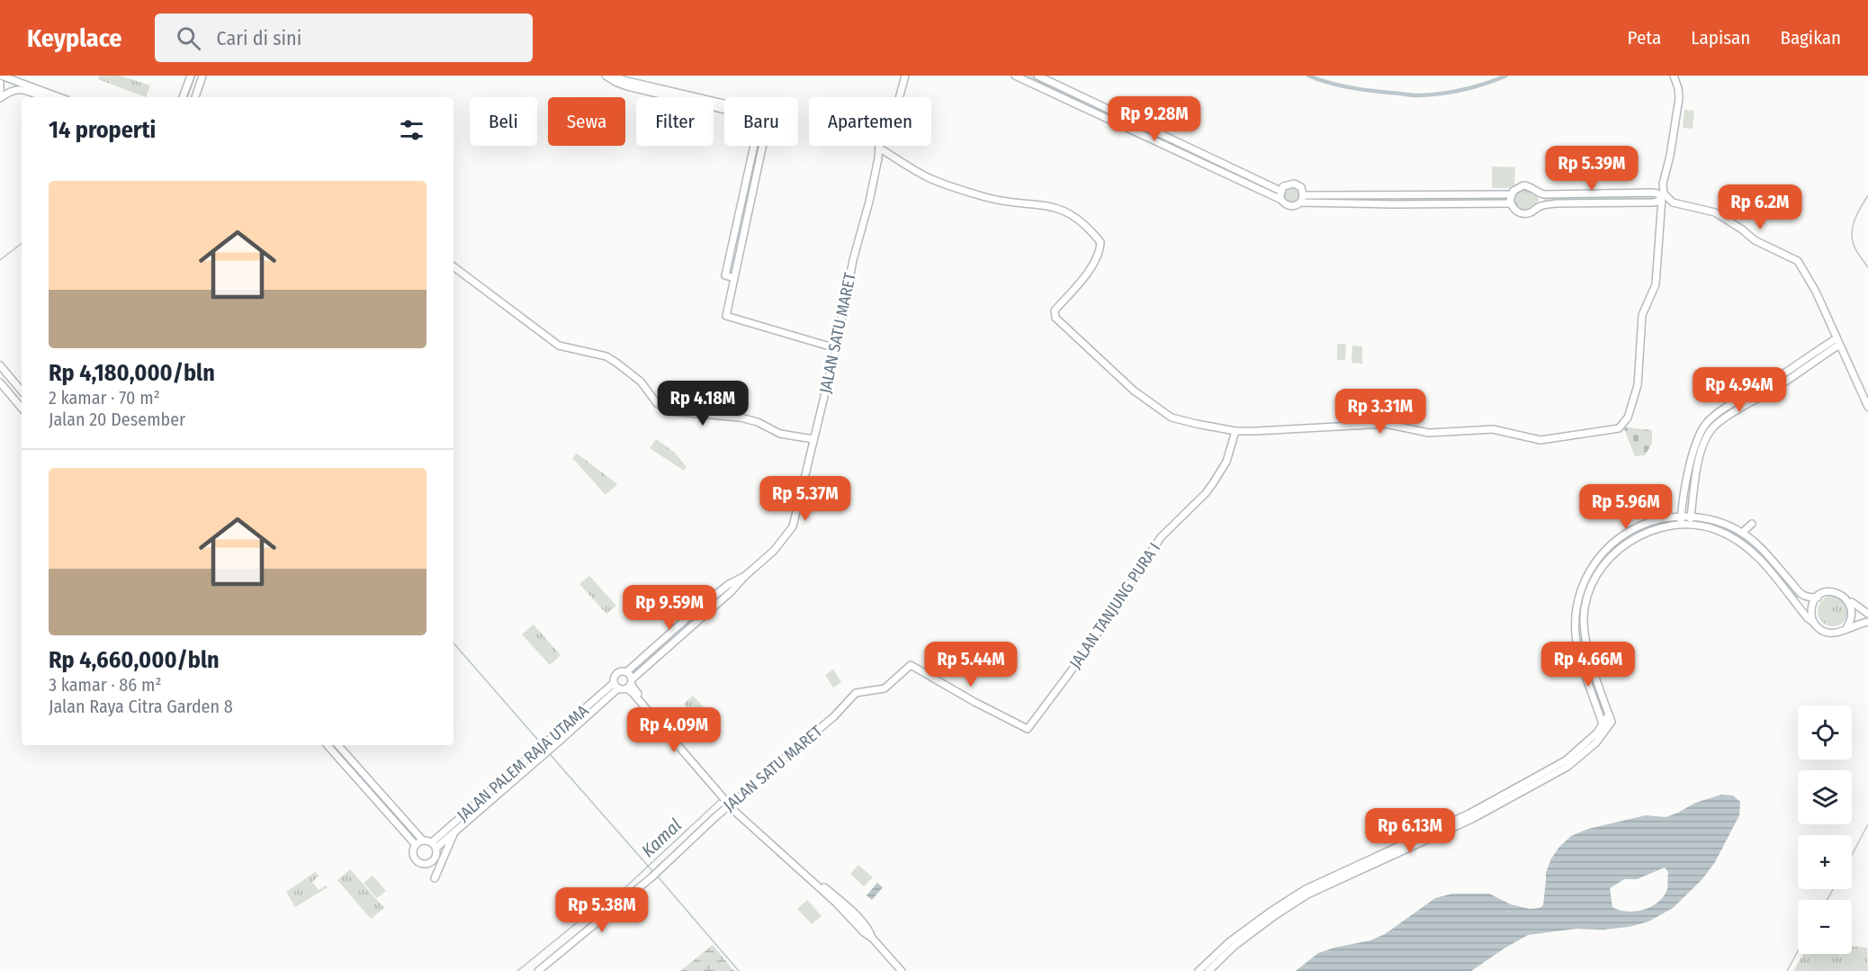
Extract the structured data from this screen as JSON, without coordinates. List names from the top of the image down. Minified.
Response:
{"streets":{"street":["JALAN SATU MARET","JALAN TANJUNG PURA I","JALAN PALEM RAJA UTAMA"]},"crossings":[["JALAN SATU MARET","JALAN TANJUNG PURA I"],["JALAN SATU MARET","JALAN PALEM RAJA UTAMA"]],"water":["Kamal"],"page":{"header":"Keyplace","search":"Cari di sini","nav":["Peta","Lapisan","Bagikan"],"price":["Rp 9.28M","Rp 5.39M","Rp 6.2M","Rp 4.94M","Rp 4.18M","Rp 3.31M","Rp 5.37M","Rp 5.96M","Rp 9.59M","Rp 5.44M","Rp 4.66M","Rp 4.09M","Rp 6.13M","Rp 5.38M"],"chip":["Beli","Sewa","Filter","Baru","Apartemen"],"heading":"14 properti","list":[{"name":"Rp 4,180,000/bln","note":"2 kamar · 70 m² · Jalan 20 Desember"},{"name":"Rp 4,660,000/bln","note":"3 kamar · 86 m² · Jalan Raya Citra Garden 8"}],"map_buttons":["+","−"]}}
